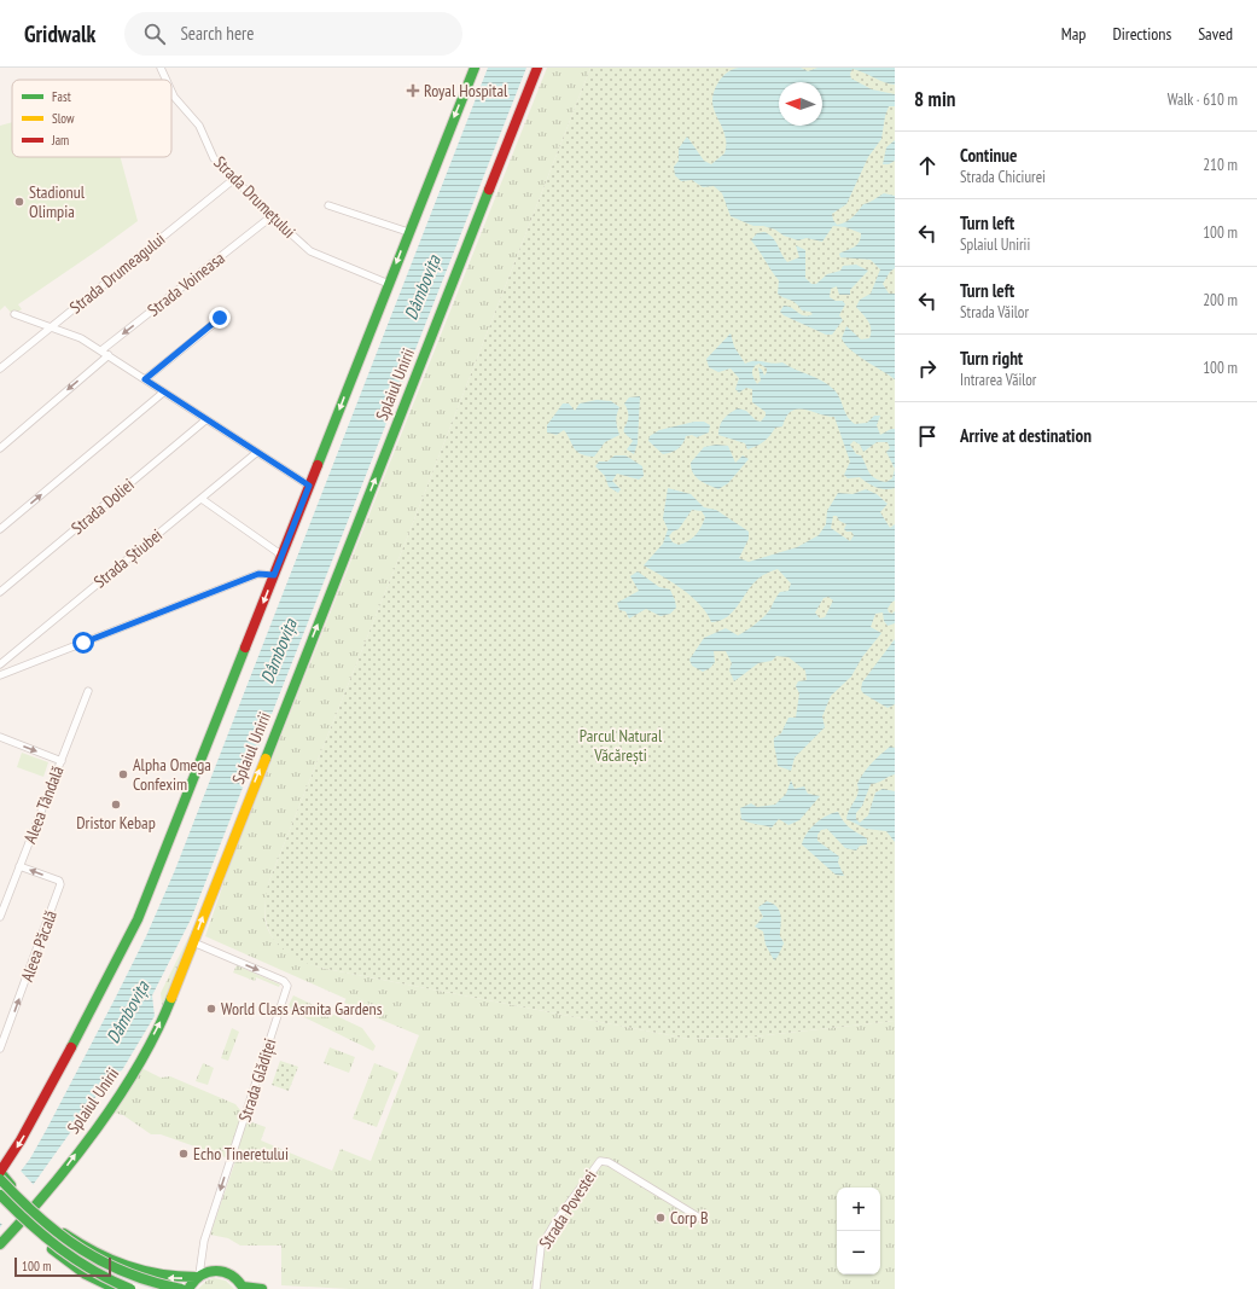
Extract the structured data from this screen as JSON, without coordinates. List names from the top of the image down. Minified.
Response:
{"streets":{"main road":["Splaiul Unirii"],"street":["Strada Drumețului","Strada Drumeagului","Strada Voineasa","Strada Doliei","Strada Știubei","Aleea Tândală","Aleea Păcală","Strada Glădiței","Strada Povestei"]},"crossings":[["Strada Drumețului","Strada Drumeagului"],["Strada Drumețului","Strada Voineasa"],["Splaiul Unirii","Strada Glădiței"],["Aleea Tândală","Aleea Păcală"]],"one_way":["Aleea Păcală","Strada Glădiței"],"water":["Dâmbovița"],"parks":["Parcul Natural Văcărești"],"places":{"health":["Royal Hospital"],"other":["Stadionul Olimpia","Alpha Omega Confexim","Dristor Kebap","World Class Asmita Gardens","Echo Tineretului","Corp B"]},"legend":["Fast","Slow","Jam"],"scale_bar":"100 m","north":"left","page":{"header":"Gridwalk","search":"Search here","nav":["Map","Directions","Saved"],"heading":["8 min","Walk · 610 m"],"list":[["Continue","Strada Chiciurei","210 m"],["Turn left","Splaiul Unirii","100 m"],["Turn left","Strada Văilor","200 m"],["Turn right","Intrarea Văilor","100 m"],"Arrive at destination"],"map_buttons":["+","−"],"scale":"100 m"}}
